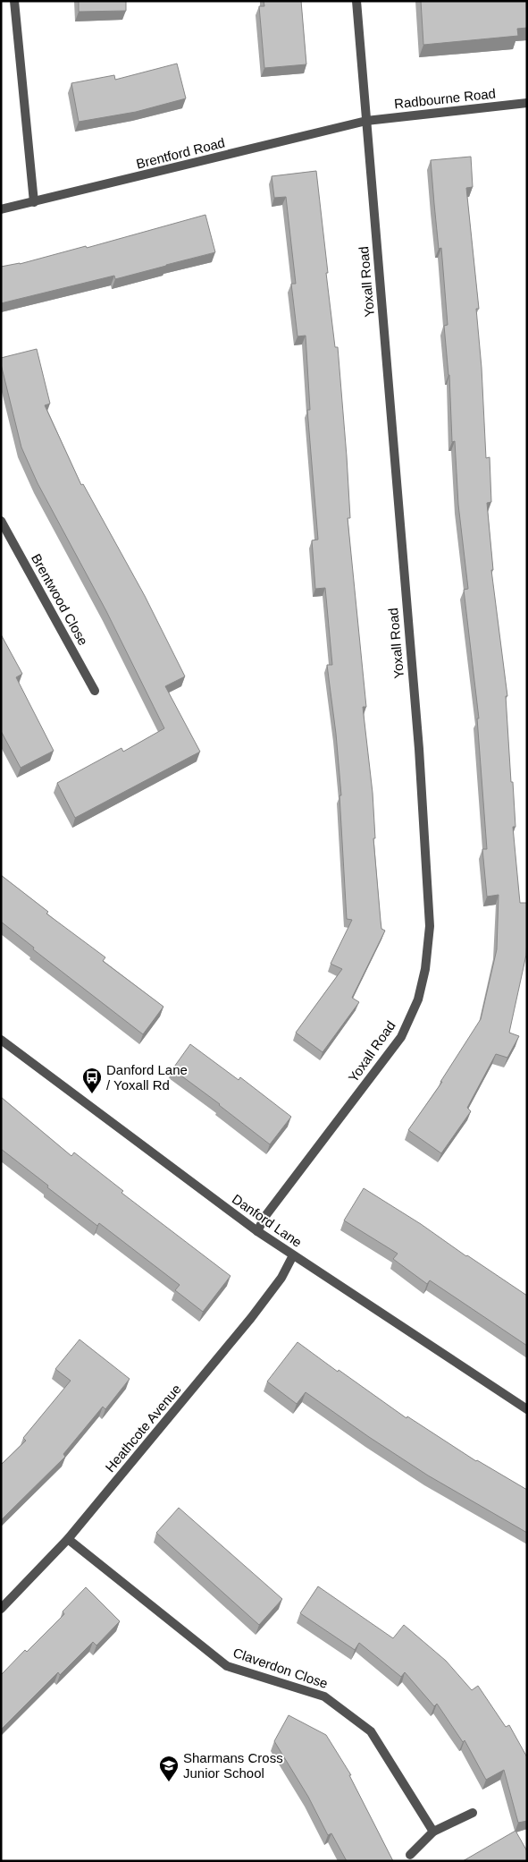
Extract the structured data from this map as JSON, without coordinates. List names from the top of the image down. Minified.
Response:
{"streets":{"street":["Radbourne Road","Brentford Road","Yoxall Road","Brentwood Close","Danford Lane","Heathcote Avenue","Claverdon Close"]},"crossings":[["Radbourne Road","Brentford Road"],["Radbourne Road","Yoxall Road"],["Brentford Road","Yoxall Road"],["Yoxall Road","Danford Lane"],["Danford Lane","Heathcote Avenue"],["Heathcote Avenue","Claverdon Close"]],"places":{"bus stop":["Danford Lane / Yoxall Rd"],"school or university":["Sharmans Cross Junior School"]}}
